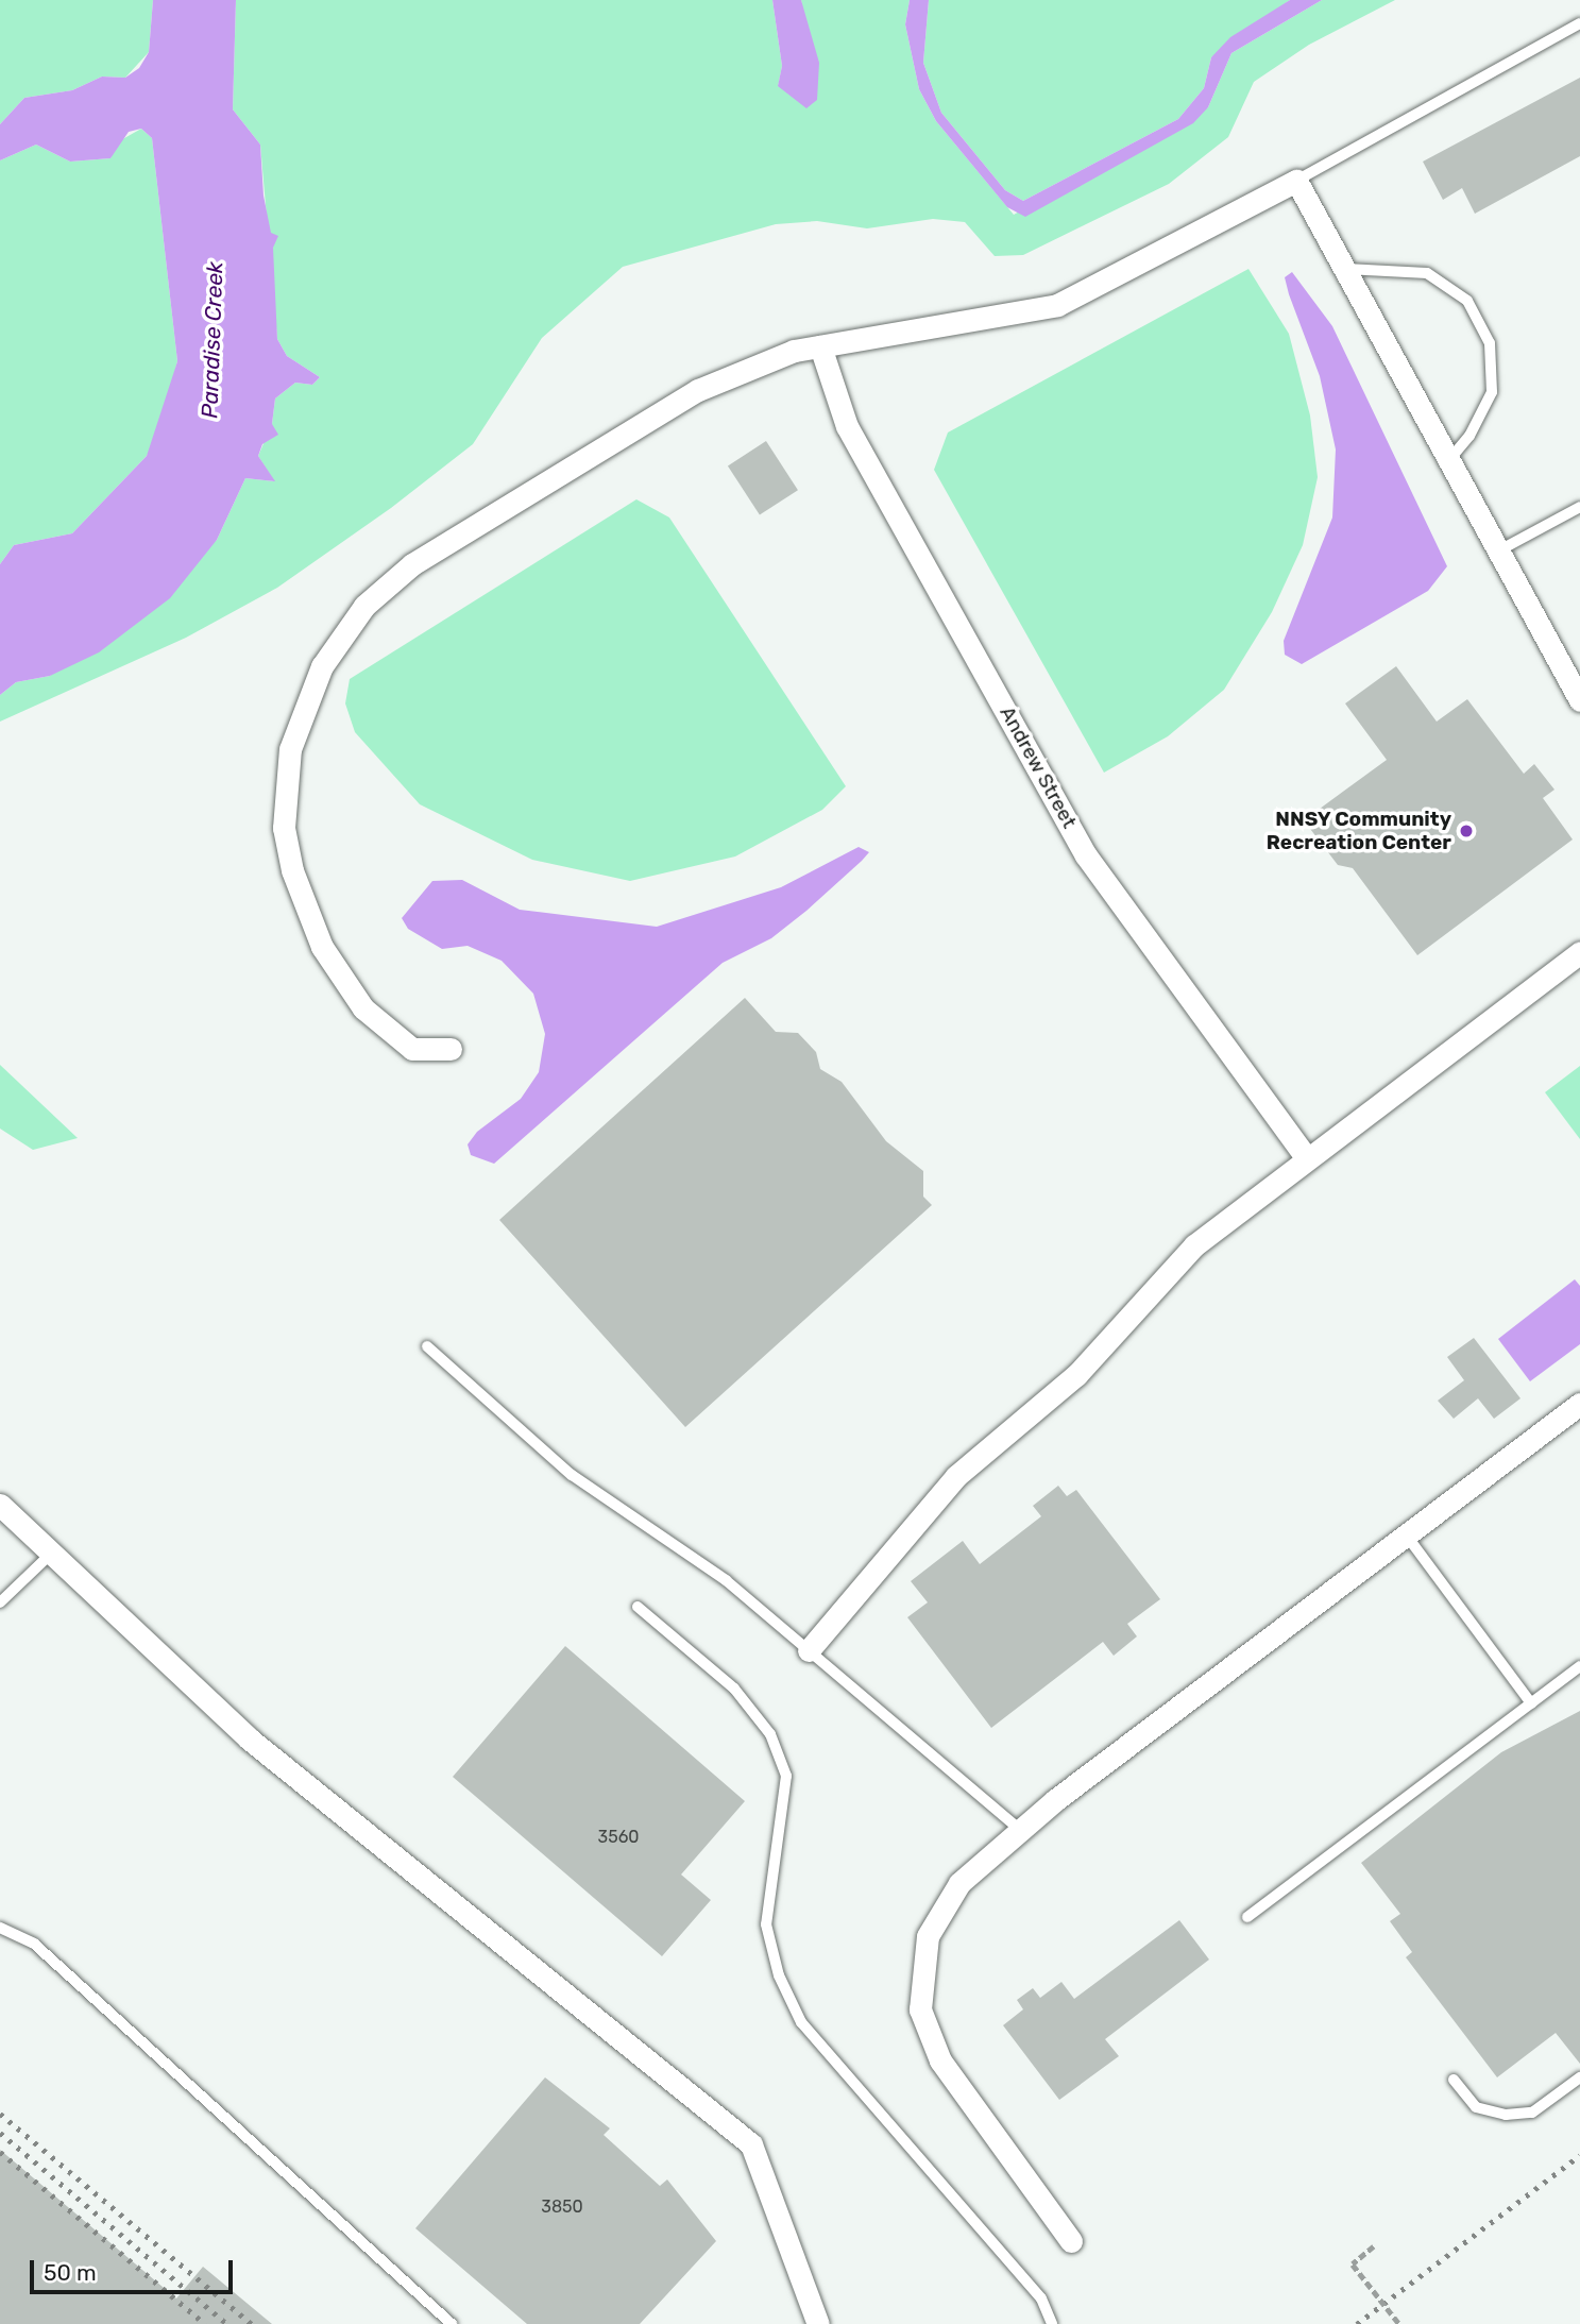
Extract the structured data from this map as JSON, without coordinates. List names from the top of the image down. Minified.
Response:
{"streets":{"street":["Andrew Street"]},"water":["Paradise Creek"],"places":["NNSY Community Recreation Center"],"house_numbers":["3560","3850"],"scale_bar":"50 m"}
